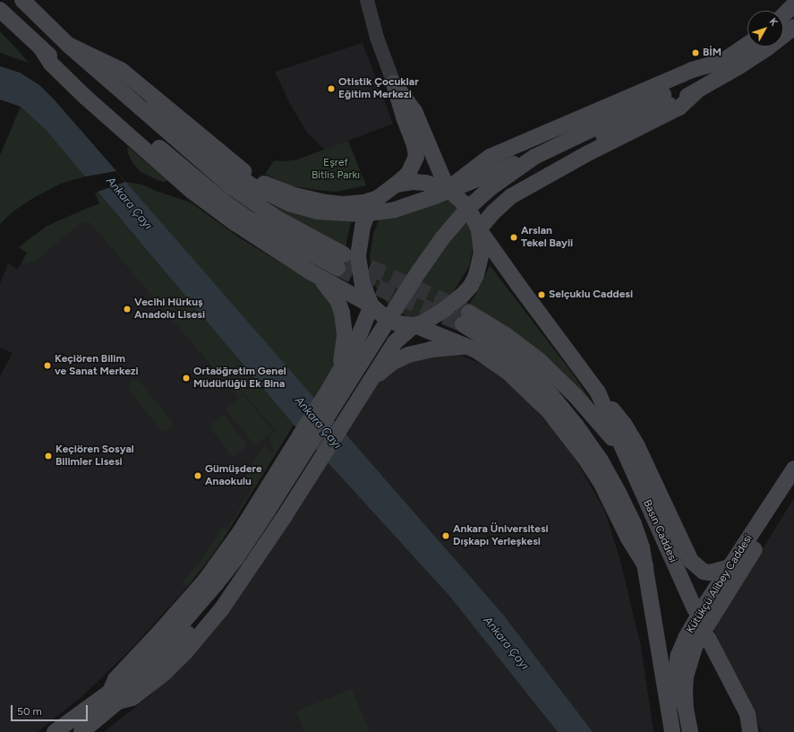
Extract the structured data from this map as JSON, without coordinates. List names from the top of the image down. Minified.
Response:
{"streets":{"main road":["Basın Caddesi","Kütükçü Alibey Caddesi"]},"crossings":[["Basın Caddesi","Kütükçü Alibey Caddesi"]],"water":["Ankara Çayı"],"parks":["Eşref Bitlis Parkı"],"places":["BİM","Otistik Çocuklar Eğitim Merkezi","Arslan Tekel Bayii","Selçuklu Caddesi","Vecihi Hürkuş Anadolu Lisesi","Keçiören Bilim ve Sanat Merkezi","Ortaöğretim Genel Müdürlüğü Ek Bina","Keçiören Sosyal Bilimler Lisesi","Gümüşdere Anaokulu","Ankara Üniversitesi Dışkapı Yerleşkesi"],"scale_bar":"50 m","north":"top right"}
